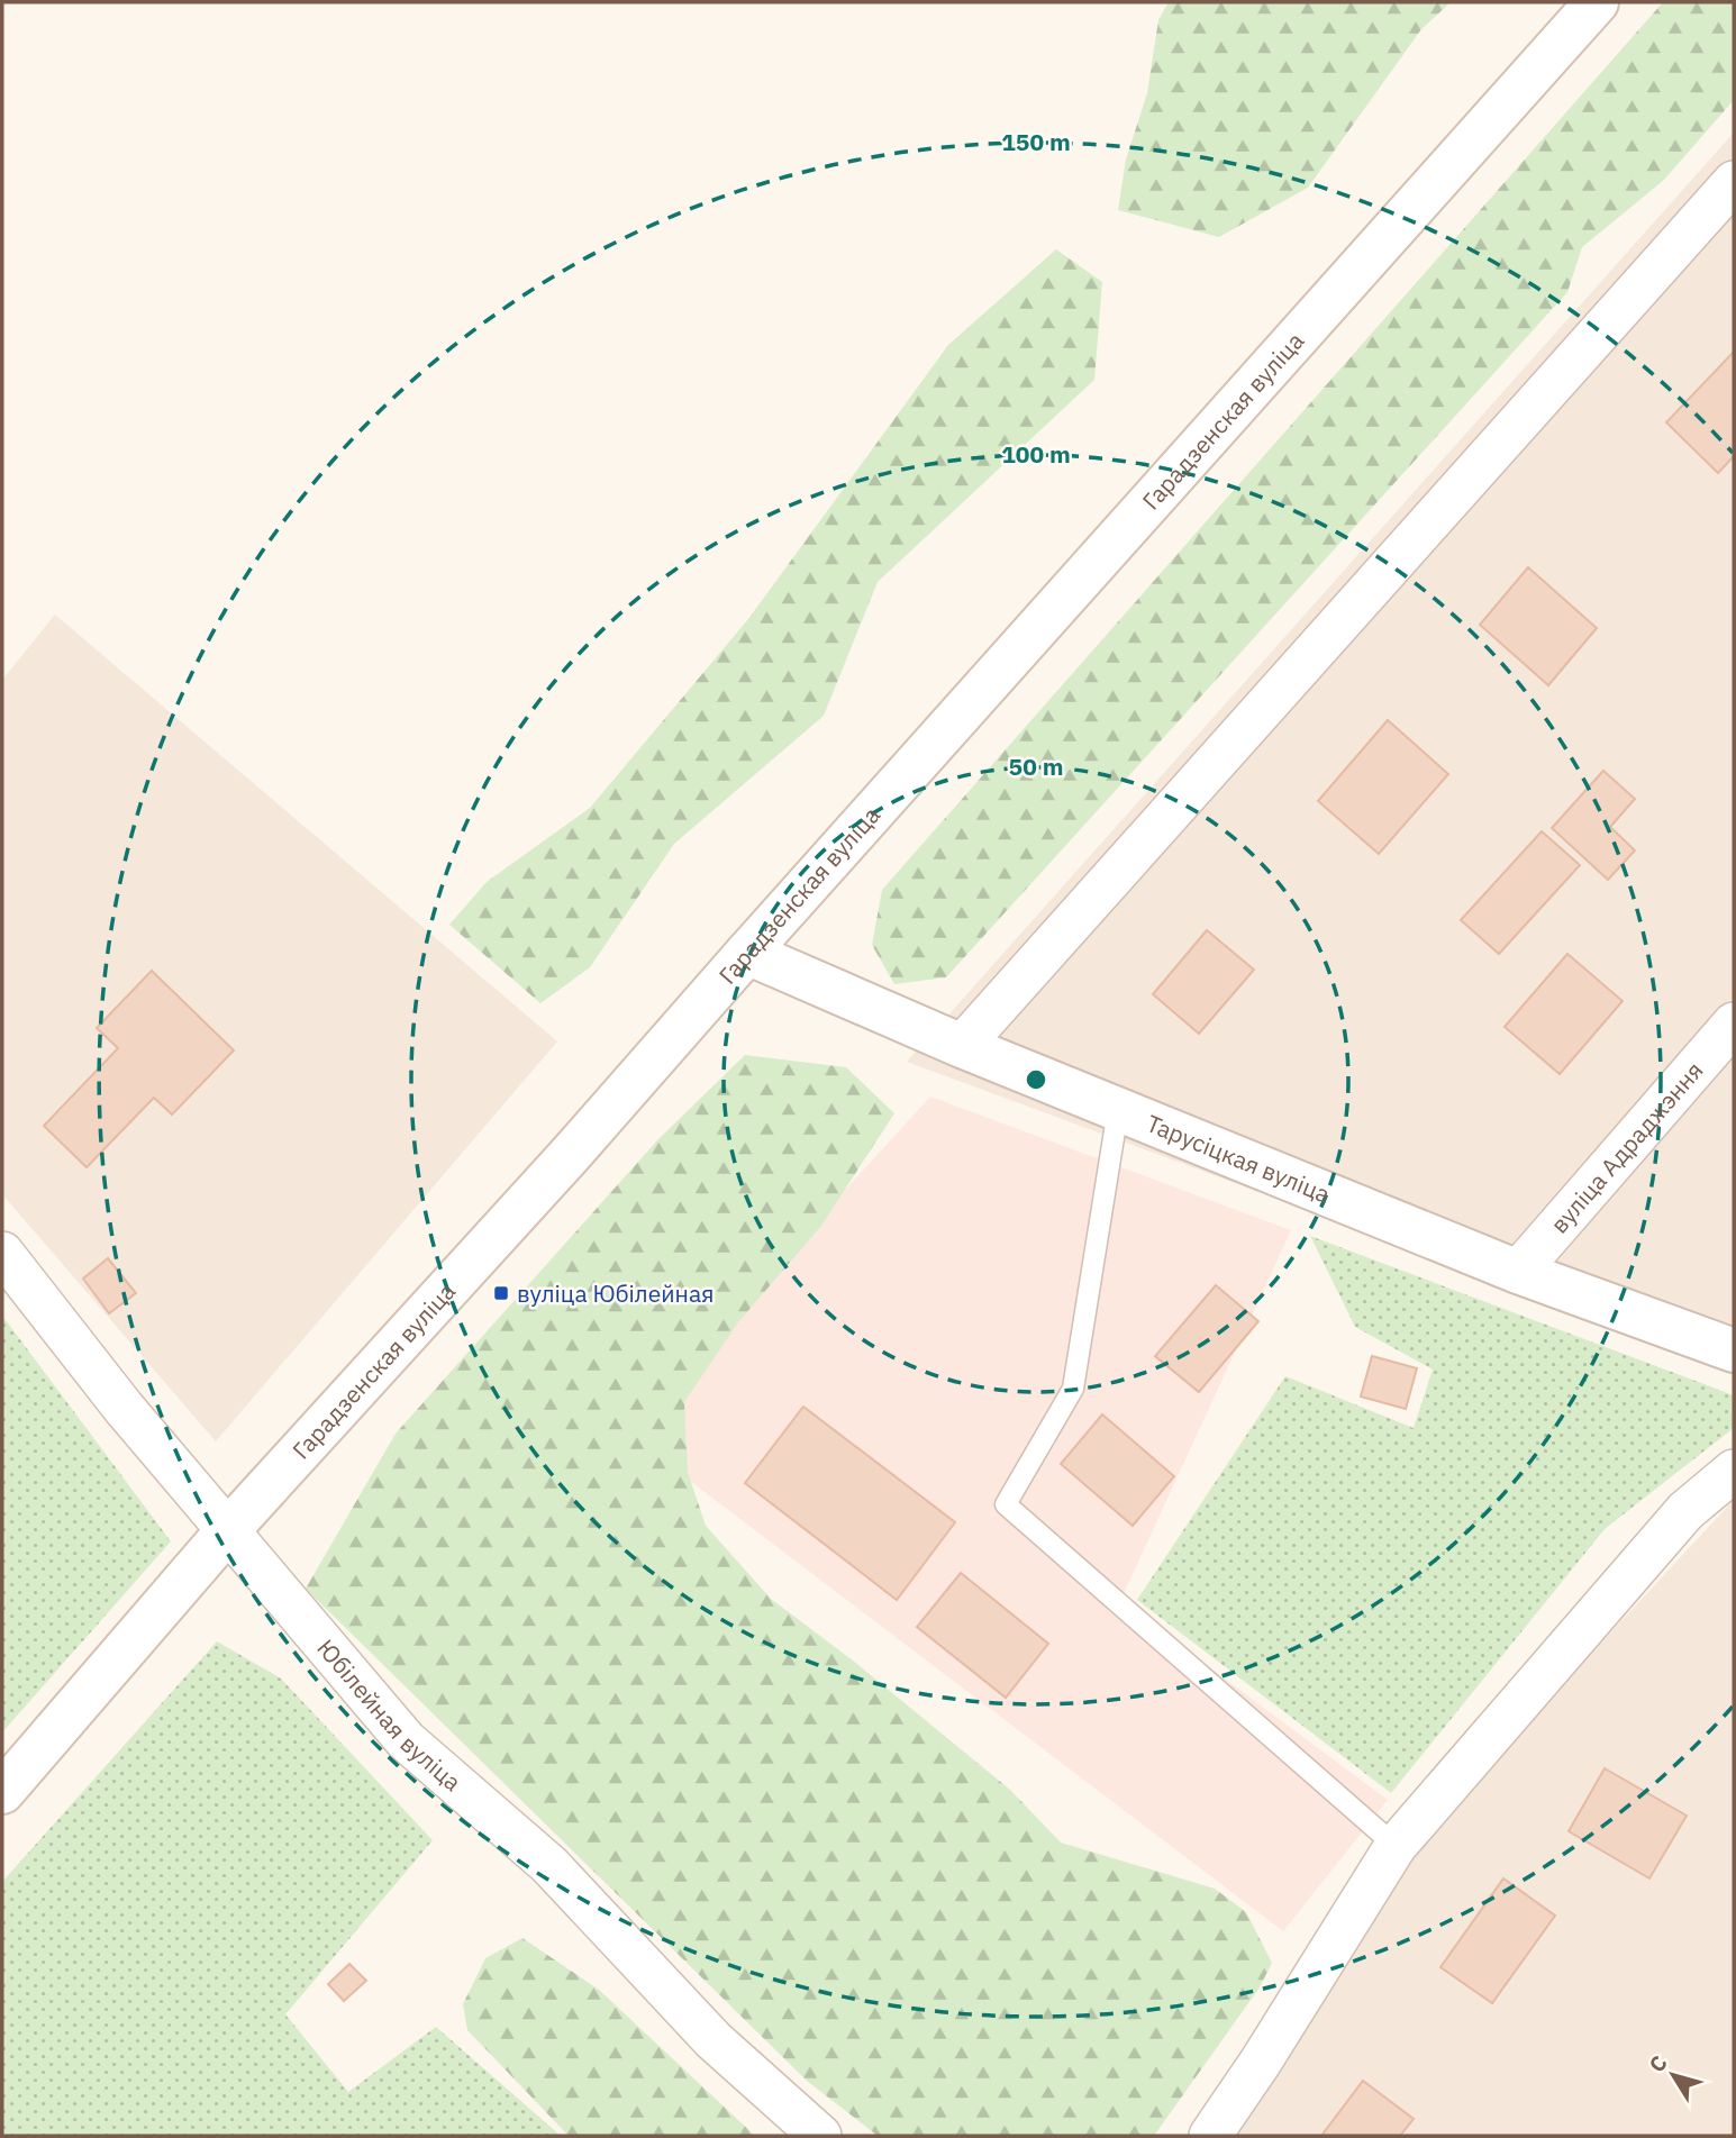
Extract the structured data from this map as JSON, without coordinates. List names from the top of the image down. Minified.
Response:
{"streets":{"main road":["Гарадзенская вуліца","Тарусіцкая вуліца"],"street":["вуліца Адраджэння","Юбілейная вуліца"]},"crossings":[["Гарадзенская вуліца","Тарусіцкая вуліца"],["Гарадзенская вуліца","Юбілейная вуліца"],["вуліца Адраджэння","Тарусіцкая вуліца"]],"places":{"transit":["вуліца Юбілейная"]},"north":"top left","rings":["150 m","100 m","50 m"]}
